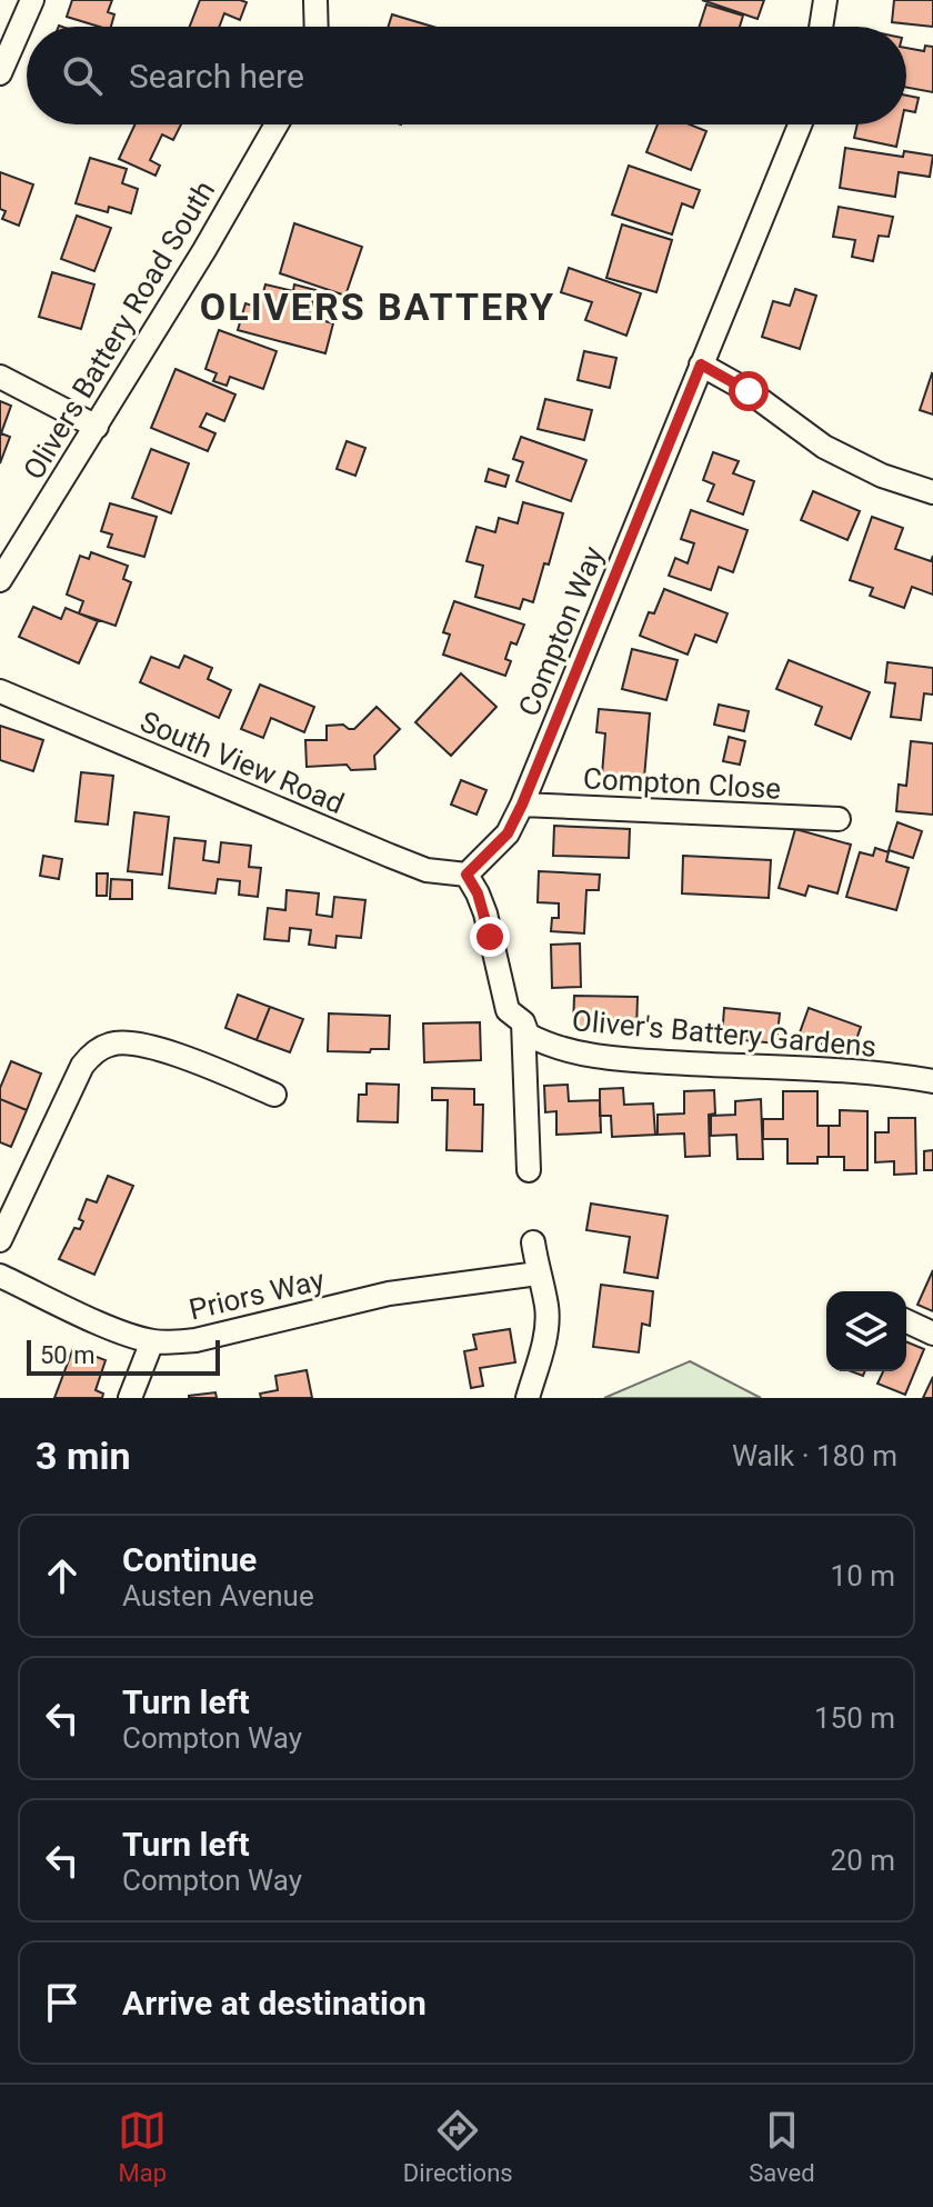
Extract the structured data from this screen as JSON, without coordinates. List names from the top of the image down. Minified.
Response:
{"streets":{"street":["Olivers Battery Road South","Compton Way","South View Road","Compton Close","Oliver's Battery Gardens","Priors Way"]},"crossings":[["Compton Way","South View Road"],["Compton Way","Compton Close"]],"districts":["OLIVERS BATTERY"],"scale_bar":"50 m","page":{"search":"Search here","scale":"50 m","heading":["3 min","Walk · 180 m"],"list":[["Continue","Austen Avenue","10 m"],["Turn left","Compton Way","150 m"],["Turn left","Compton Way","20 m"],"Arrive at destination"],"nav":["Map","Directions","Saved"]}}
